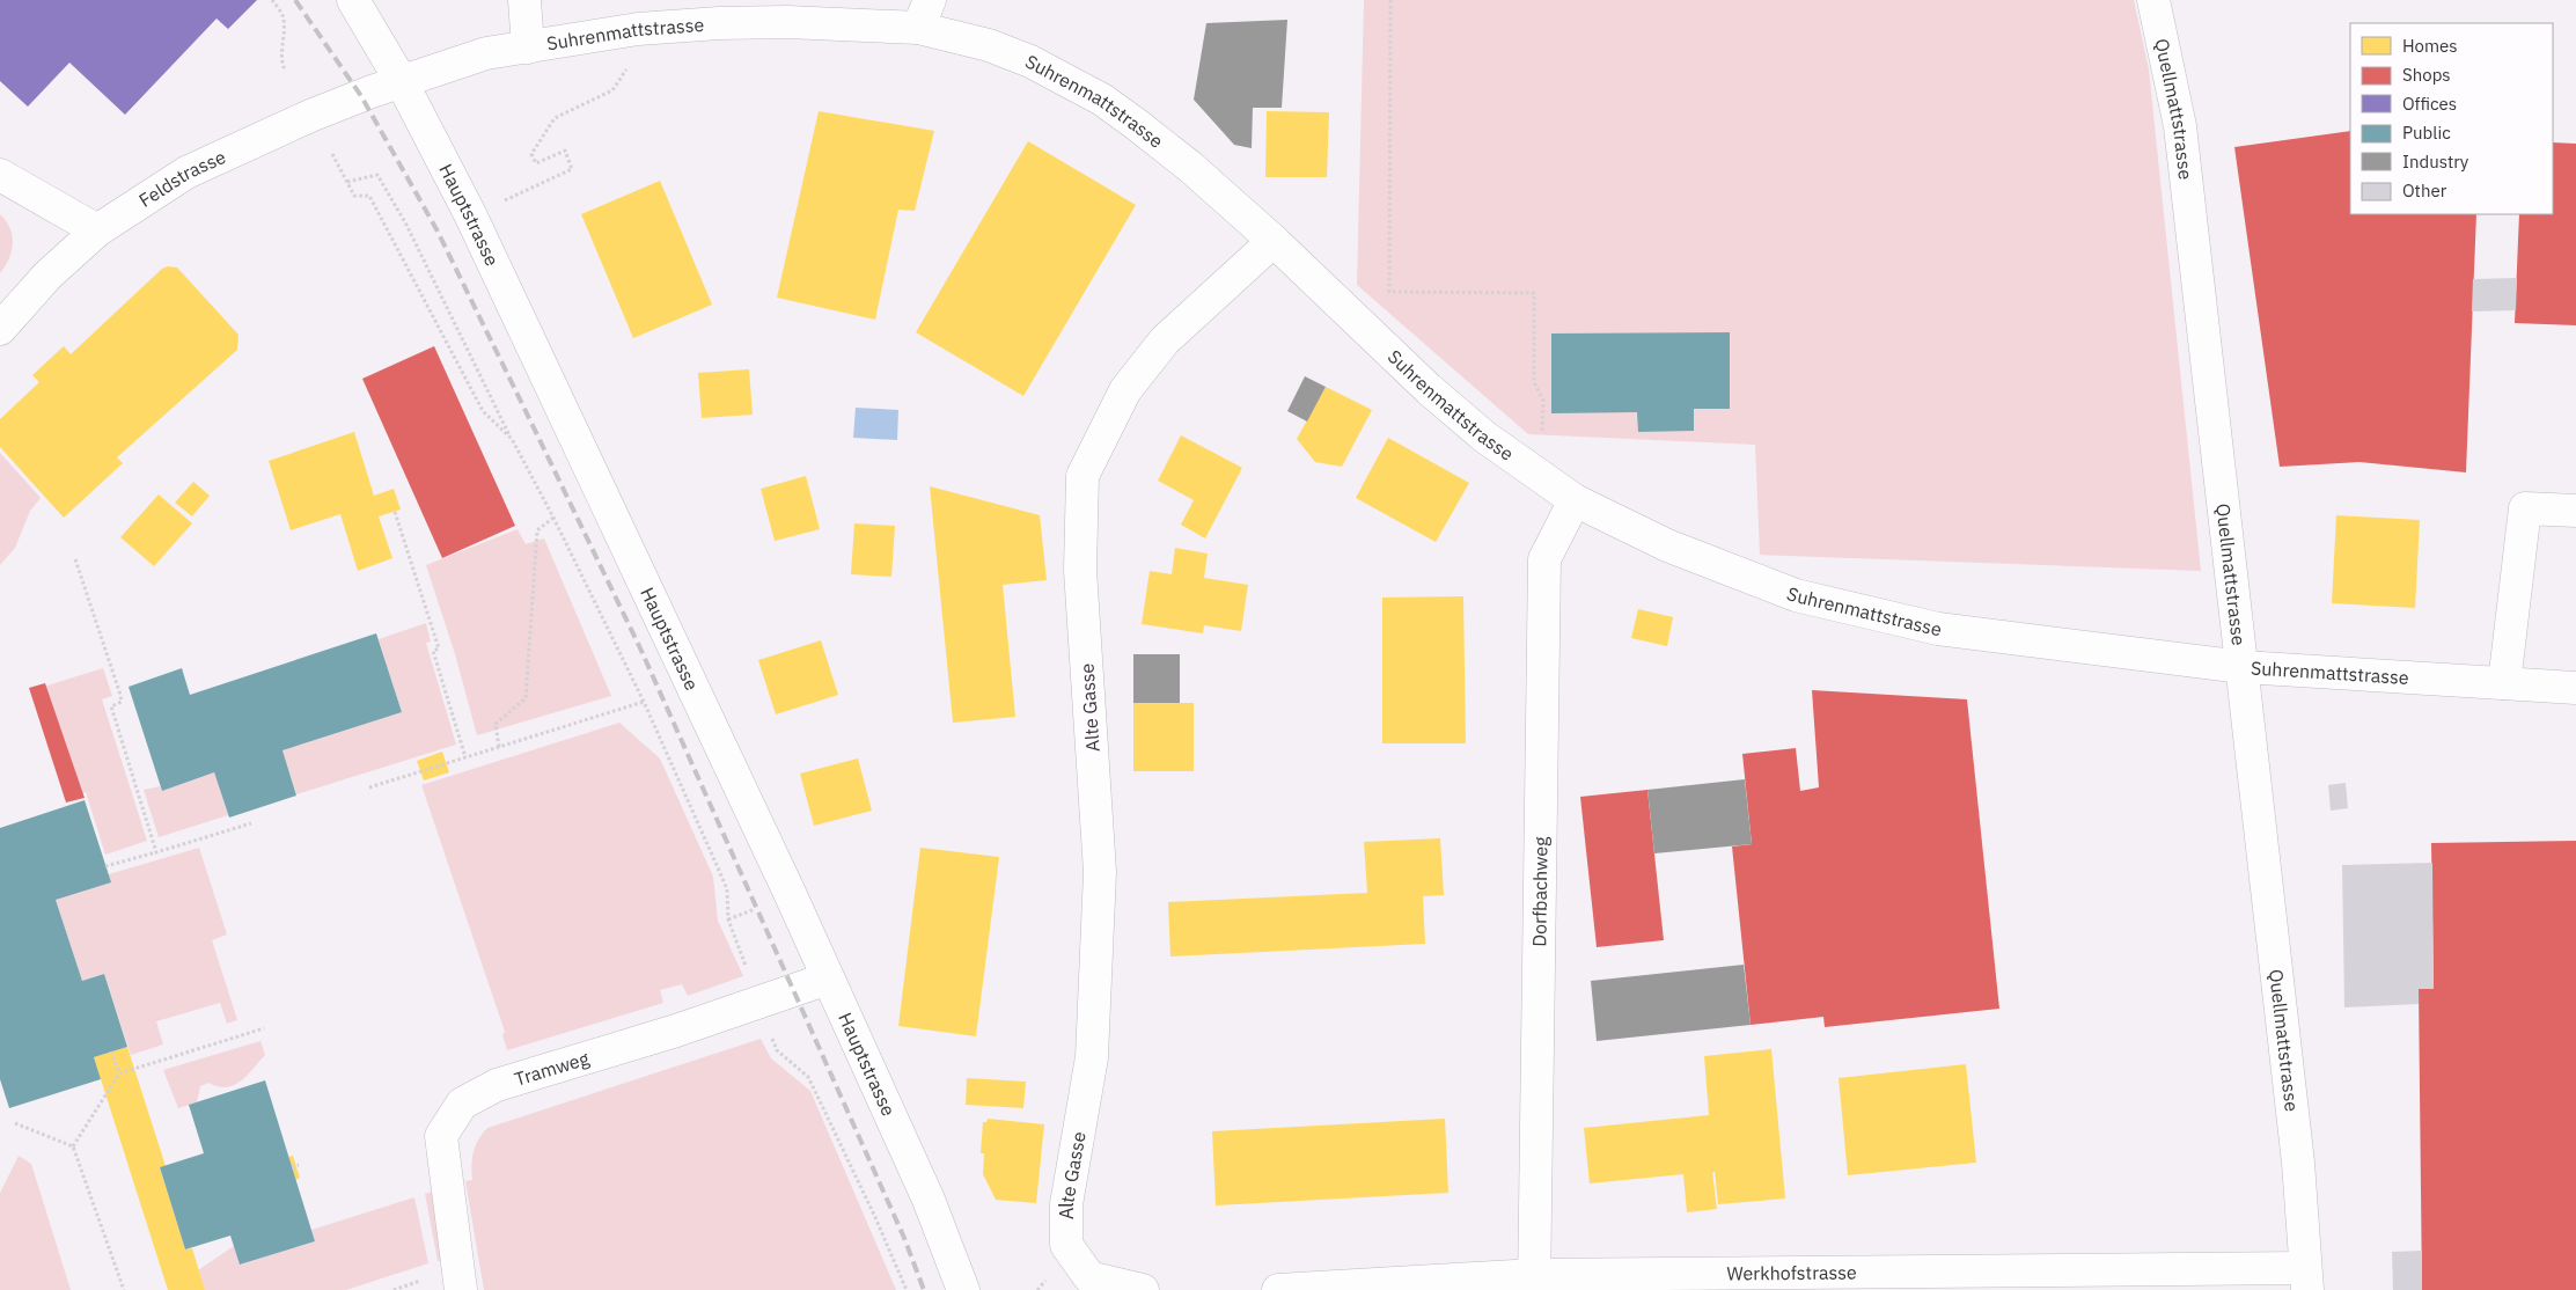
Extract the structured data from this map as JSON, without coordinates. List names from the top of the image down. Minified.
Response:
{"streets":{"street":["Suhrenmattstrasse","Quellmattstrasse","Feldstrasse","Hauptstrasse","Alte Gasse","Dorfbachweg","Tramweg","Werkhofstrasse"]},"crossings":[["Suhrenmattstrasse","Quellmattstrasse"],["Suhrenmattstrasse","Feldstrasse"],["Suhrenmattstrasse","Hauptstrasse"],["Suhrenmattstrasse","Alte Gasse"],["Suhrenmattstrasse","Dorfbachweg"],["Quellmattstrasse","Werkhofstrasse"],["Feldstrasse","Hauptstrasse"],["Hauptstrasse","Tramweg"],["Dorfbachweg","Werkhofstrasse"]],"legend":["Homes","Shops","Offices","Public","Industry","Other"]}
